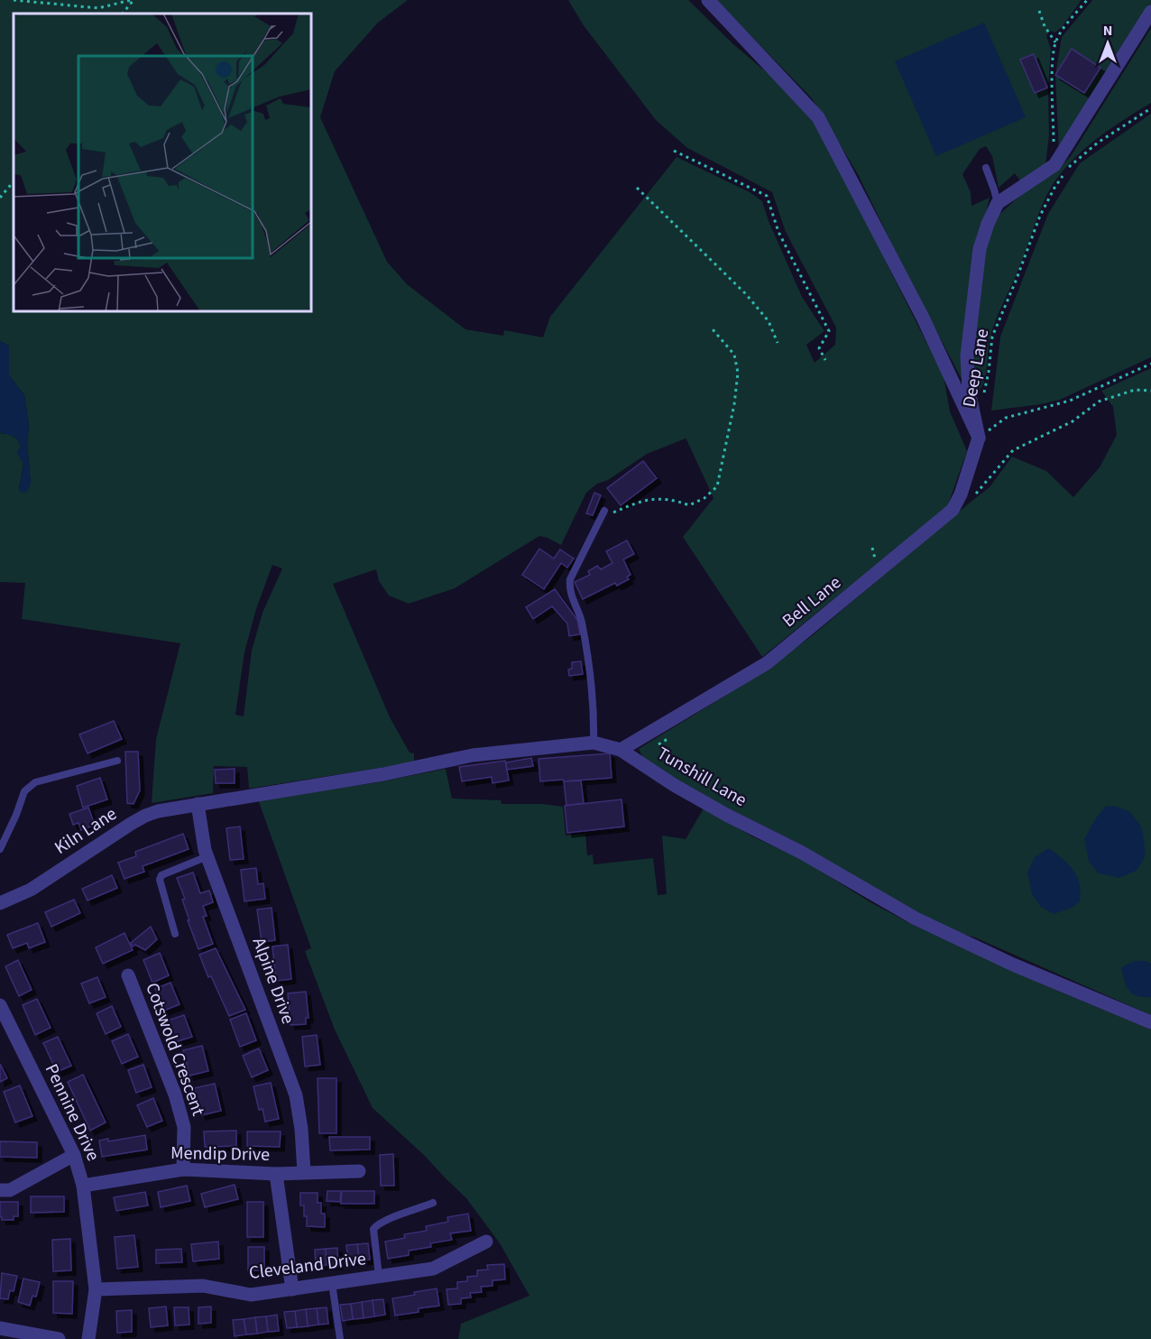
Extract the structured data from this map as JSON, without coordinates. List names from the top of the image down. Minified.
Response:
{"streets":{"street":["Bell Lane","Tunshill Lane","Kiln Lane","Alpine Drive","Cotswold Crescent","Pennine Drive","Mendip Drive","Cleveland Drive"],"path":["Deep Lane"]},"crossings":[["Deep Lane","Bell Lane"],["Bell Lane","Tunshill Lane"],["Tunshill Lane","Kiln Lane"],["Tunshill Lane","Alpine Drive"],["Kiln Lane","Alpine Drive"],["Alpine Drive","Mendip Drive"],["Cotswold Crescent","Mendip Drive"],["Pennine Drive","Mendip Drive"],["Pennine Drive","Cleveland Drive"]],"north":"top"}
